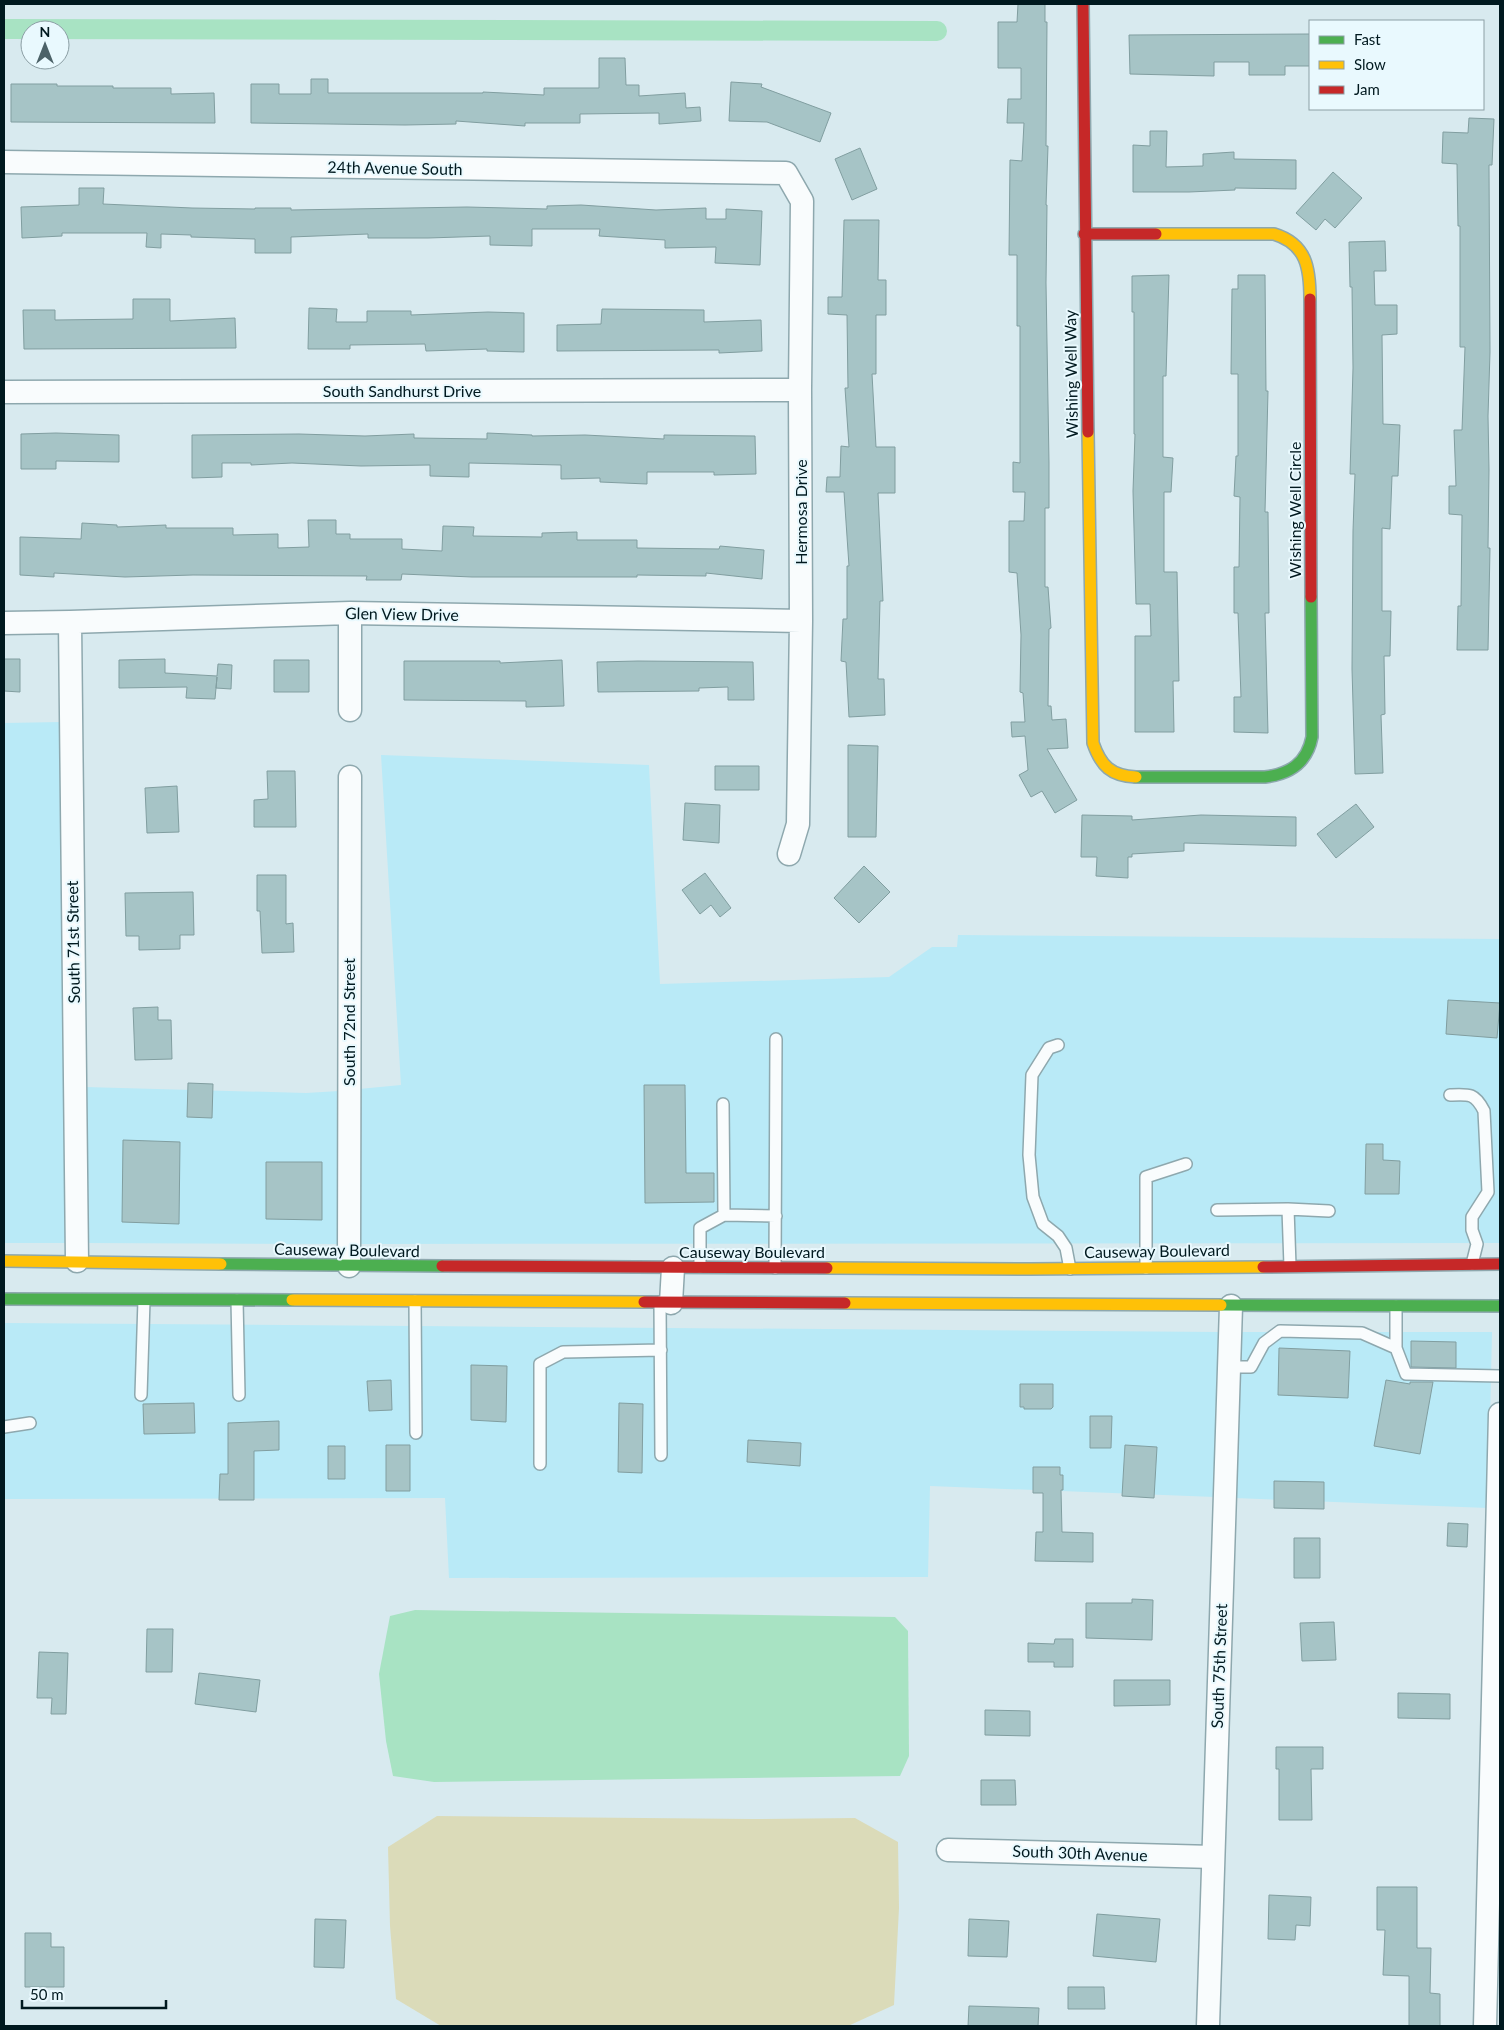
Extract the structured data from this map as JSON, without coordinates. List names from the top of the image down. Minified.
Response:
{"streets":{"main road":["Wishing Well Way","Wishing Well Circle","Causeway Boulevard"],"street":["24th Avenue South","South Sandhurst Drive","Hermosa Drive","Glen View Drive","South 71st Street","South 72nd Street","South 75th Street","South 30th Avenue"]},"crossings":[["24th Avenue South","Hermosa Drive"],["Wishing Well Way","Wishing Well Circle"],["South Sandhurst Drive","Hermosa Drive"],["Hermosa Drive","Glen View Drive"],["Glen View Drive","South 71st Street"],["South 71st Street","Causeway Boulevard"],["South 72nd Street","Causeway Boulevard"],["South 75th Street","South 30th Avenue"]],"legend":["Fast","Slow","Jam"],"scale_bar":"50 m","north":"top"}
